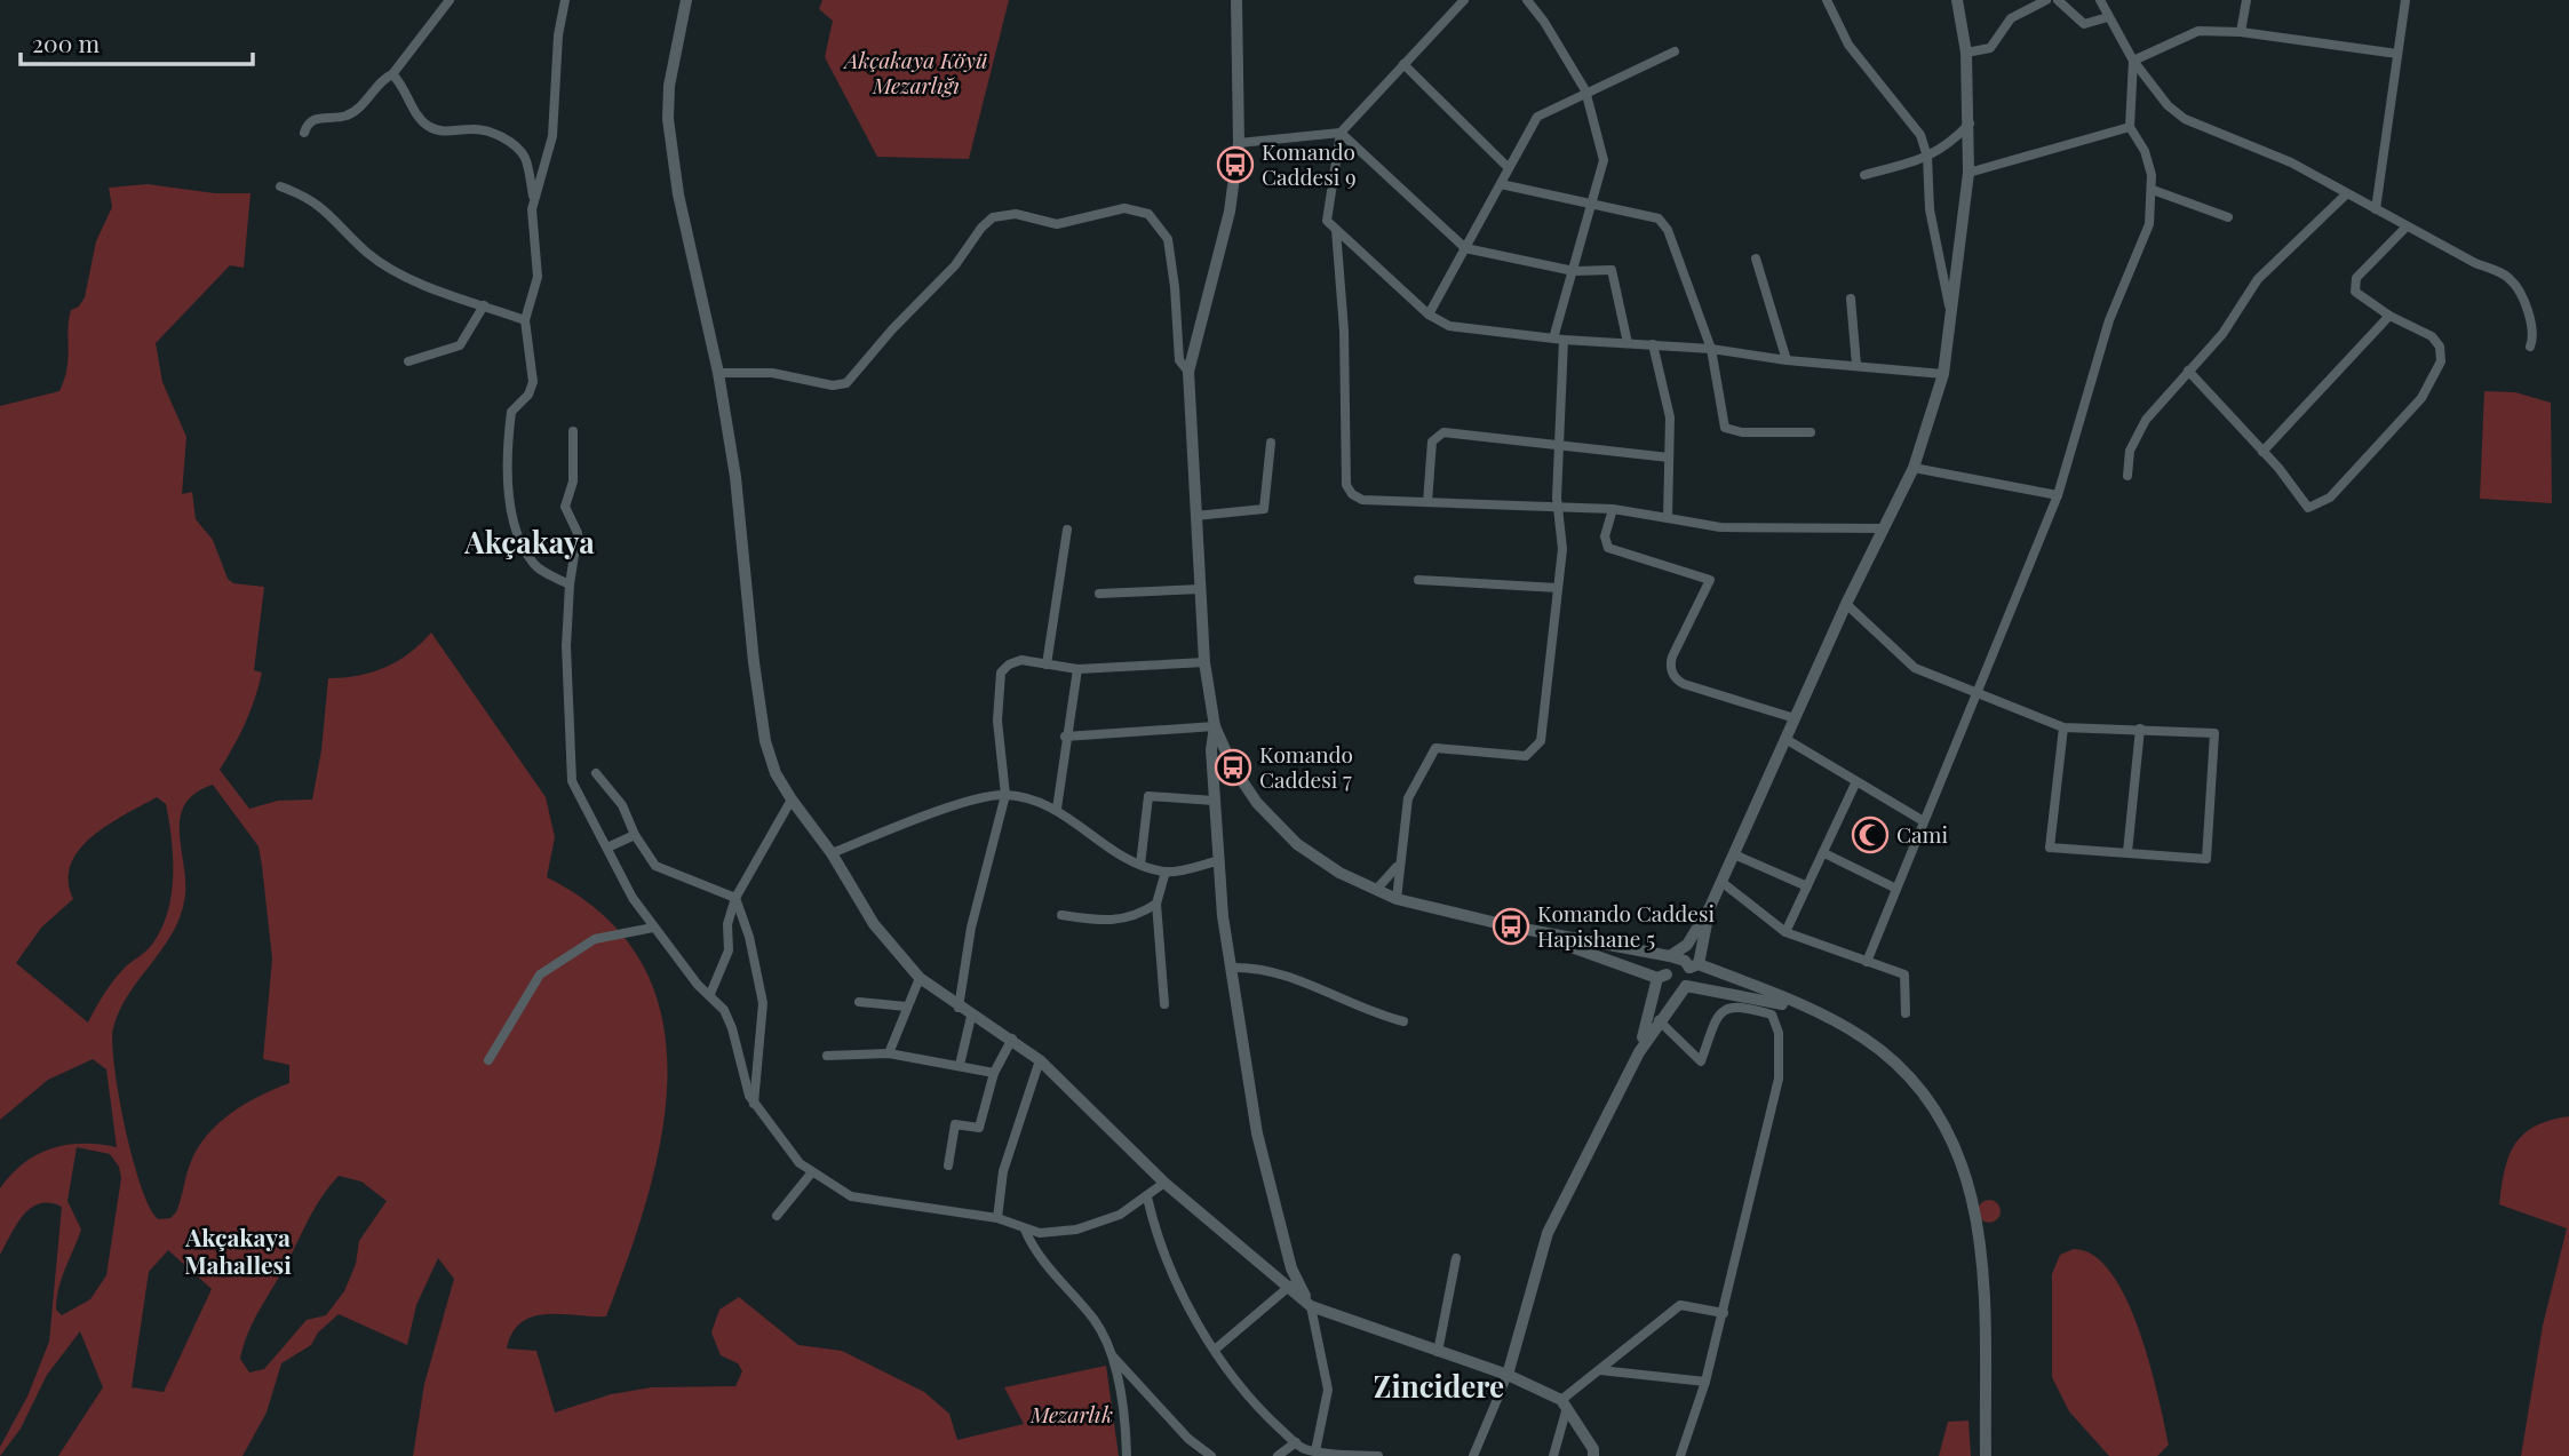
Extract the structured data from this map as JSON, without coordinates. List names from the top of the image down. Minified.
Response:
{"districts":["Akçakaya","Akçakaya Mahallesi","Zincidere"],"parks":["Akçakaya Köyü Mezarlığı","Mezarlık"],"places":{"bus stop":["Komando Caddesi 9","Komando Caddesi 7","Komando Caddesi Hapishane 5"],"mosque":["Cami"]},"scale_bar":"200 m"}
